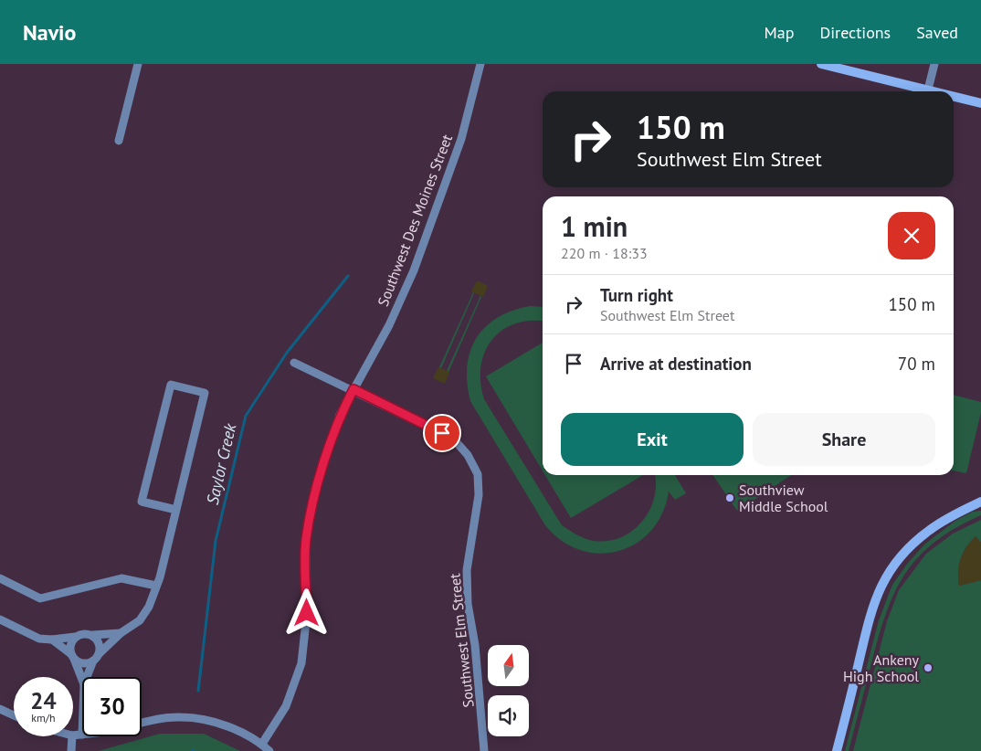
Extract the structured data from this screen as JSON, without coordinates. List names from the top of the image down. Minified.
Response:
{"streets":{"street":["Southwest Des Moines Street","Southwest Elm Street"]},"crossings":[["Southwest Des Moines Street","Southwest Elm Street"]],"water":["Saylor Creek"],"places":["Southview Middle School","Ankeny High School"],"north":"top","page":{"header":"Navio","nav":["Map","Directions","Saved"],"turn":["150 m","Southwest Elm Street"],"heading":["1 min","220 m · 18:33"],"list":[{"name":"Turn right","note":"Southwest Elm Street","value":"150 m"},{"name":"Arrive at destination","value":"70 m"}],"buttons":["Exit","Share"],"speed":"24 km/h","limit":"30"}}
